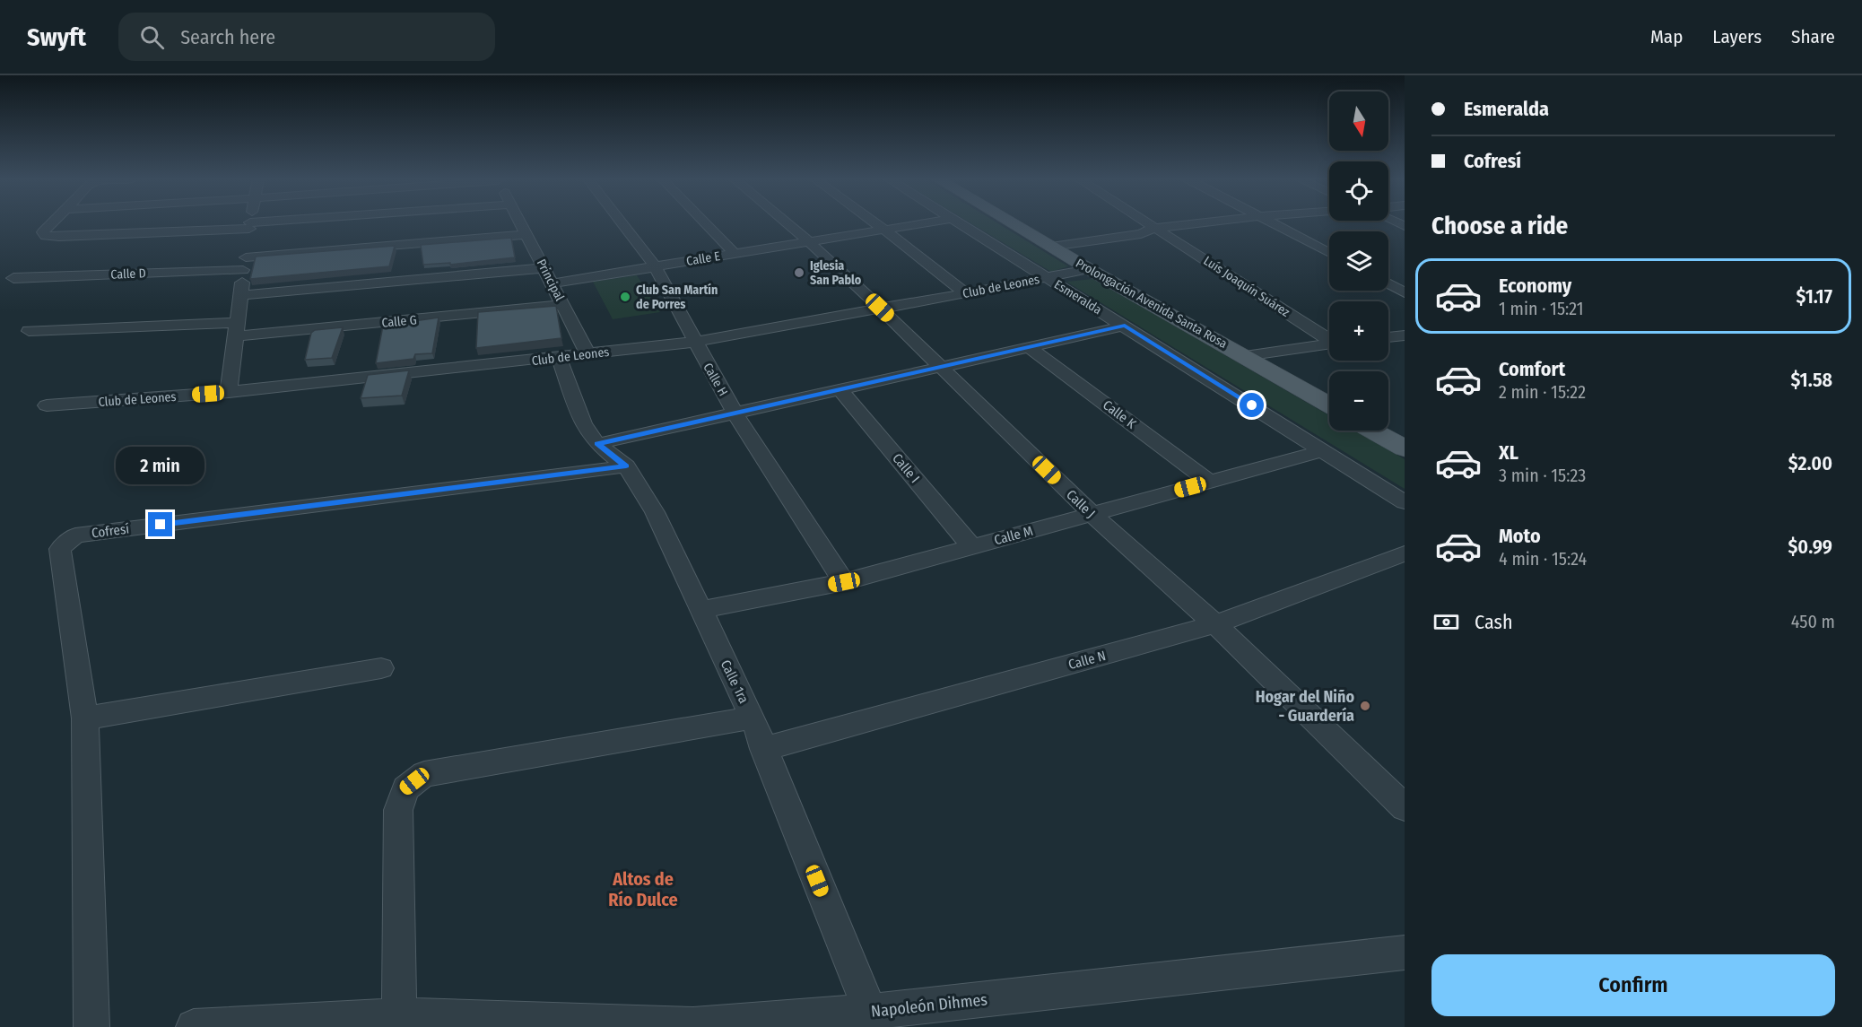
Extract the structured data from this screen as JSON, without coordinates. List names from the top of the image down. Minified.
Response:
{"streets":{"main road":["Prolongación Avenida Santa Rosa"],"street":["Calle E","Calle D","Principal","Club de Leones","Luís Joaquín Suárez","Esmeralda","Calle G","Calle H","Calle K","Calle I","Calle J","Cofresí","Calle M","Calle N","Calle 1ra","Napoleón Dihmes"]},"crossings":[["Calle E","Principal"],["Calle E","Calle H"],["Calle E","Calle J"],["Calle D","Principal"],["Principal","Club de Leones"],["Principal","Calle G"],["Club de Leones","Esmeralda"],["Club de Leones","Prolongación Avenida Santa Rosa"],["Club de Leones","Calle H"],["Club de Leones","Calle J"],["Club de Leones","Calle 1ra"],["Esmeralda","Calle M"],["Calle H","Calle M"],["Calle K","Calle M"],["Calle I","Calle M"],["Calle J","Calle M"],["Calle J","Calle N"],["Cofresí","Calle 1ra"],["Calle M","Calle 1ra"],["Calle N","Calle 1ra"],["Calle 1ra","Napoleón Dihmes"]],"districts":["Altos de Río Dulce"],"places":["Iglesia San Pablo","Club San Martín de Porres","Hogar del Niño - Guardería"],"north":"bottom","page":{"header":"Swyft","search":"Search here","nav":["Map","Layers","Share"],"banner":["Esmeralda","Cofresí"],"map_buttons":["+","−"],"heading":"Choose a ride","list":[{"name":"Economy","note":"1 min · 15:21","value":"$1.17"},{"name":"Comfort","note":"2 min · 15:22","value":"$1.58"},{"name":"XL","note":"3 min · 15:23","value":"$2.00"},{"name":"Moto","note":"4 min · 15:24","value":"$0.99"}],"bubble":"2 min","pay":["Cash","450 m"],"buttons":"Confirm"}}
